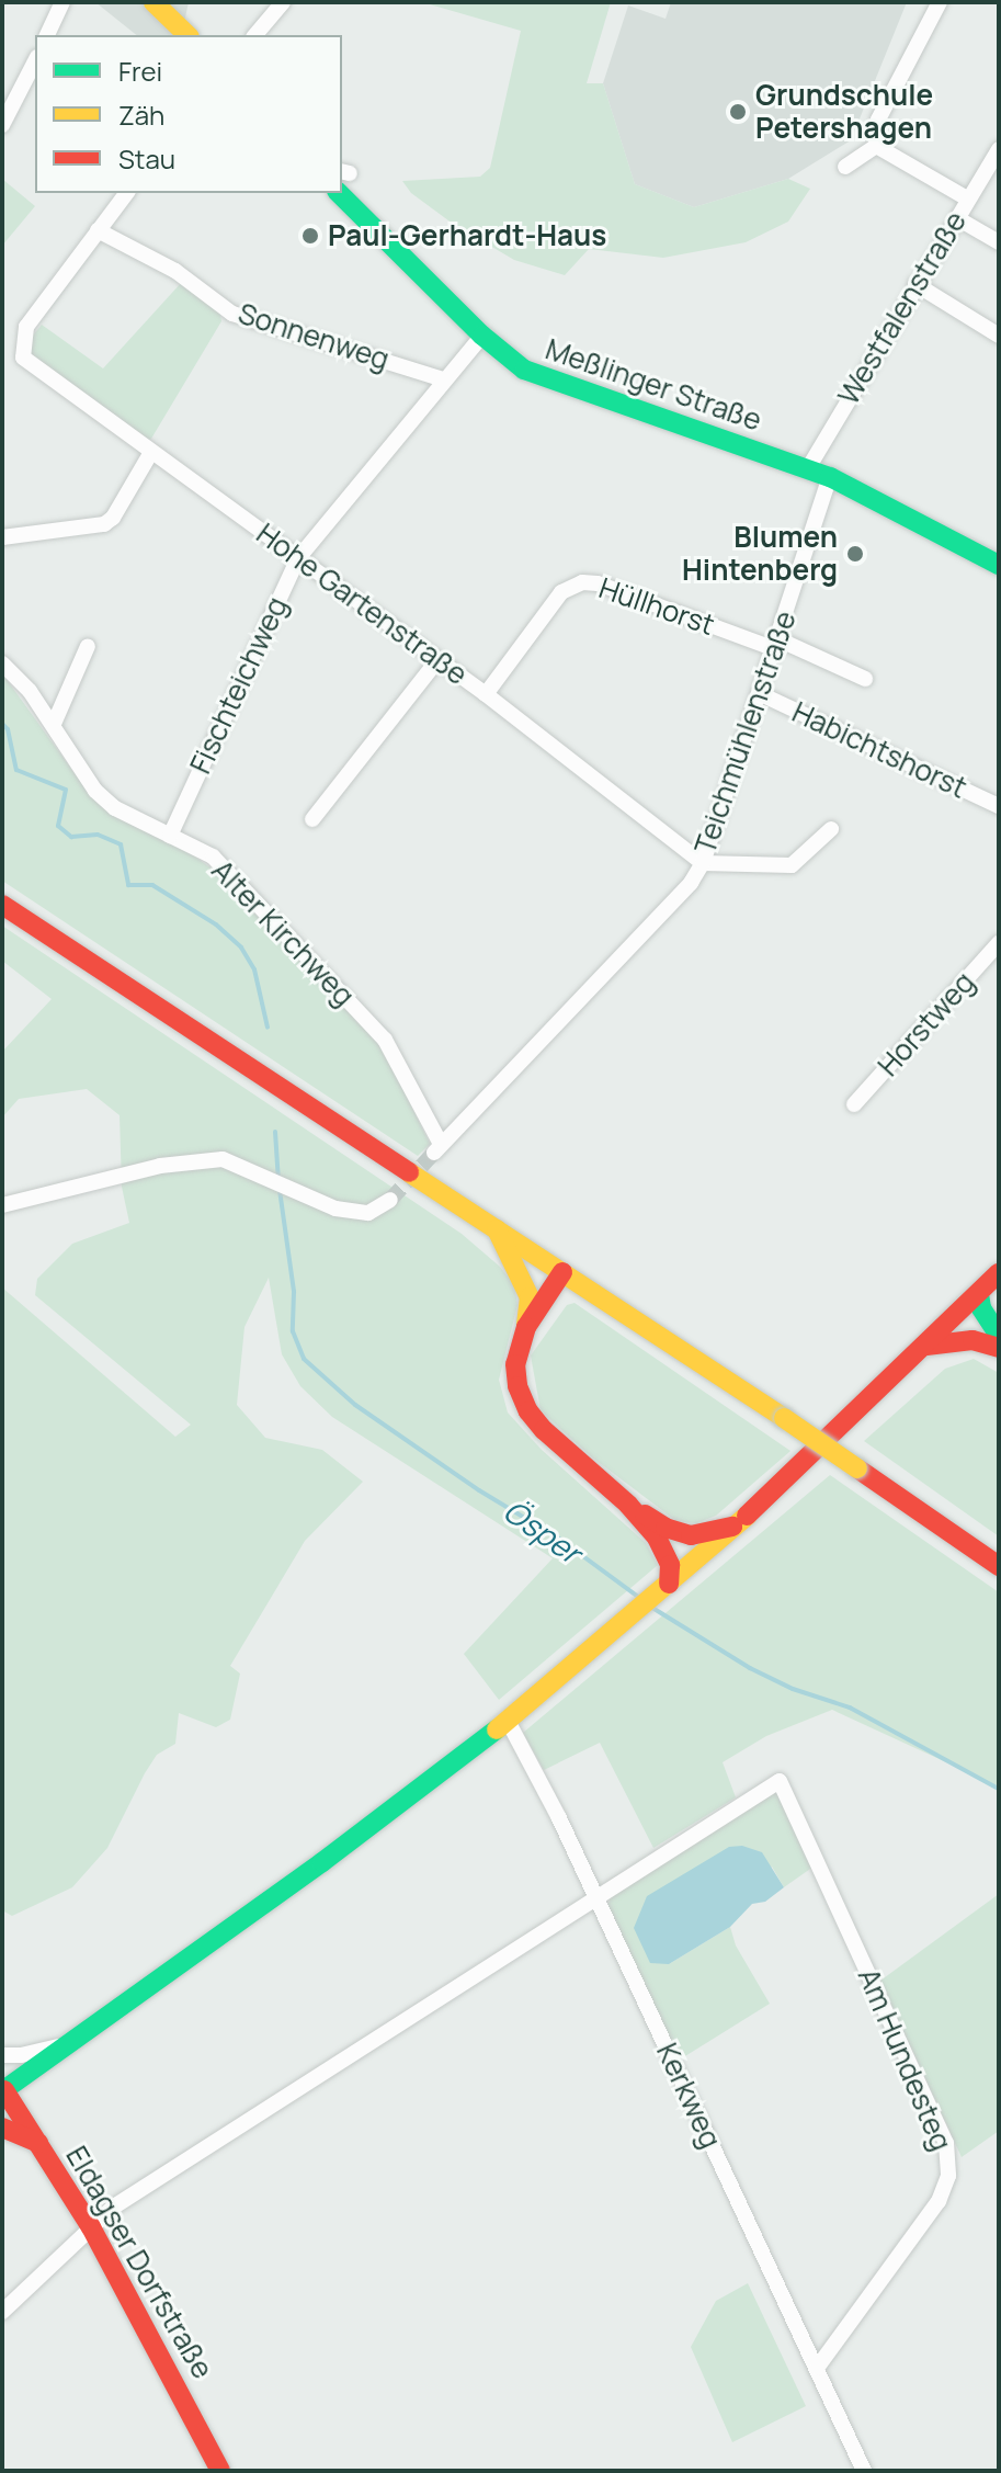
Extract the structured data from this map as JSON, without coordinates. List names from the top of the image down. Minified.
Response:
{"streets":{"main road":["Meßlinger Straße","Eldagser Dorfstraße"],"street":["Westfalenstraße","Sonnenweg","Hohe Gartenstraße","Hüllhorst","Fischteichweg","Teichmühlenstraße","Habichtshorst","Alter Kirchweg","Horstweg","Am Hundesteg","Kerkweg"]},"crossings":[["Westfalenstraße","Meßlinger Straße"],["Sonnenweg","Hohe Gartenstraße"],["Sonnenweg","Fischteichweg"],["Meßlinger Straße","Fischteichweg"],["Meßlinger Straße","Teichmühlenstraße"],["Hohe Gartenstraße","Hüllhorst"],["Hohe Gartenstraße","Fischteichweg"],["Hohe Gartenstraße","Teichmühlenstraße"],["Hüllhorst","Teichmühlenstraße"],["Fischteichweg","Alter Kirchweg"],["Teichmühlenstraße","Habichtshorst"],["Teichmühlenstraße","Alter Kirchweg"],["Am Hundesteg","Kerkweg"]],"water":["Ösper"],"places":["Grundschule Petershagen","Paul-Gerhardt-Haus","Blumen Hintenberg"],"legend":["Frei","Zäh","Stau"]}
